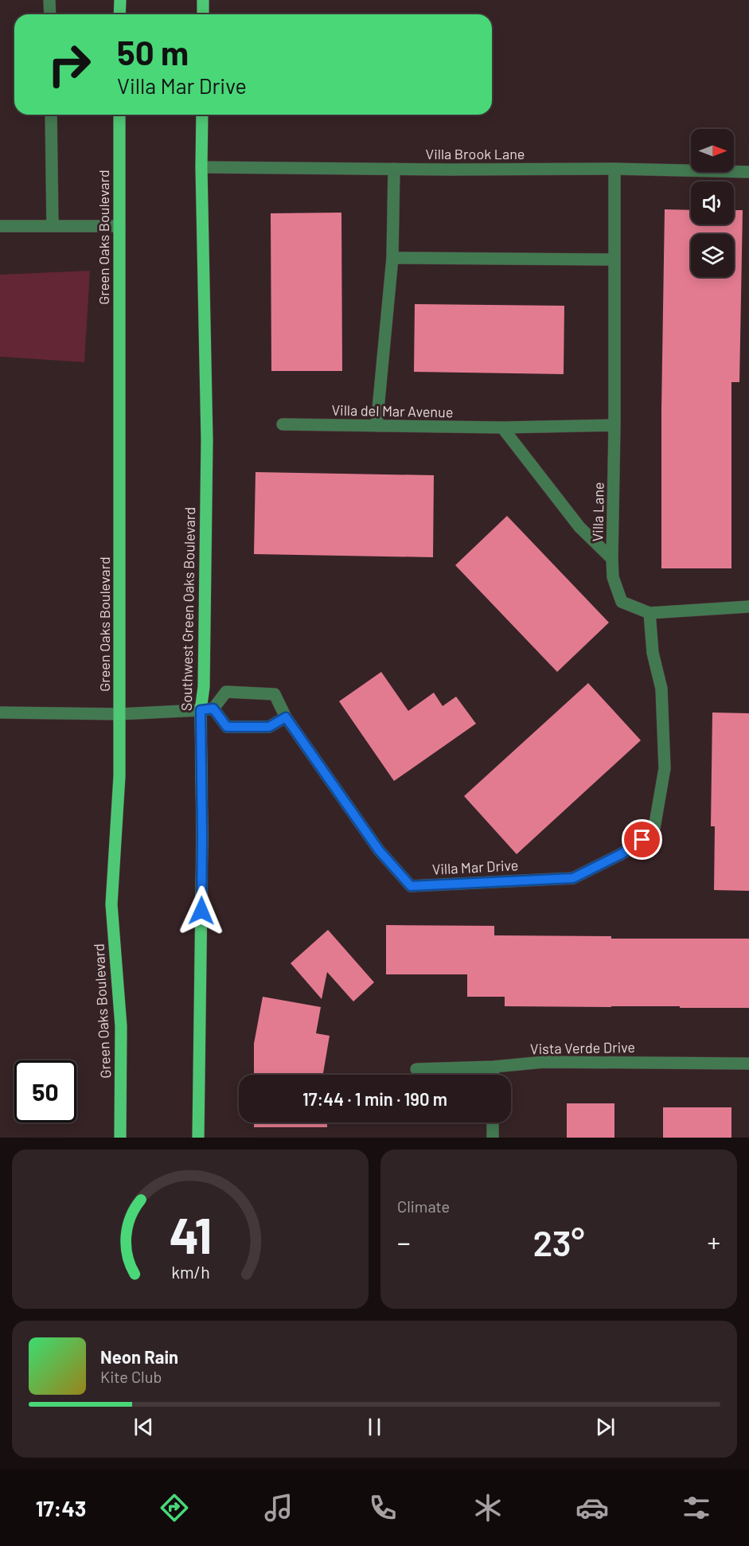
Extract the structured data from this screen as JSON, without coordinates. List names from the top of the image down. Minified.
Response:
{"streets":{"main road":["Green Oaks Boulevard","Southwest Green Oaks Boulevard"],"street":["Villa Brook Lane","Villa del Mar Avenue","Villa Lane","Villa Mar Drive","Vista Verde Drive"]},"crossings":[["Villa Brook Lane","Villa Lane"],["Villa Brook Lane","Southwest Green Oaks Boulevard"],["Villa del Mar Avenue","Villa Lane"],["Villa Lane","Villa Mar Drive"]],"north":"right","page":{"turn":["50 m","Villa Mar Drive"],"limit":"50","trip":"17:44 · 1 min · 190 m","tile":"Climate","heat":["−","23°","+"],"song":["Neon Rain","Kite Club"],"tabs":"17:43","gauge":["41","km/h"]}}
